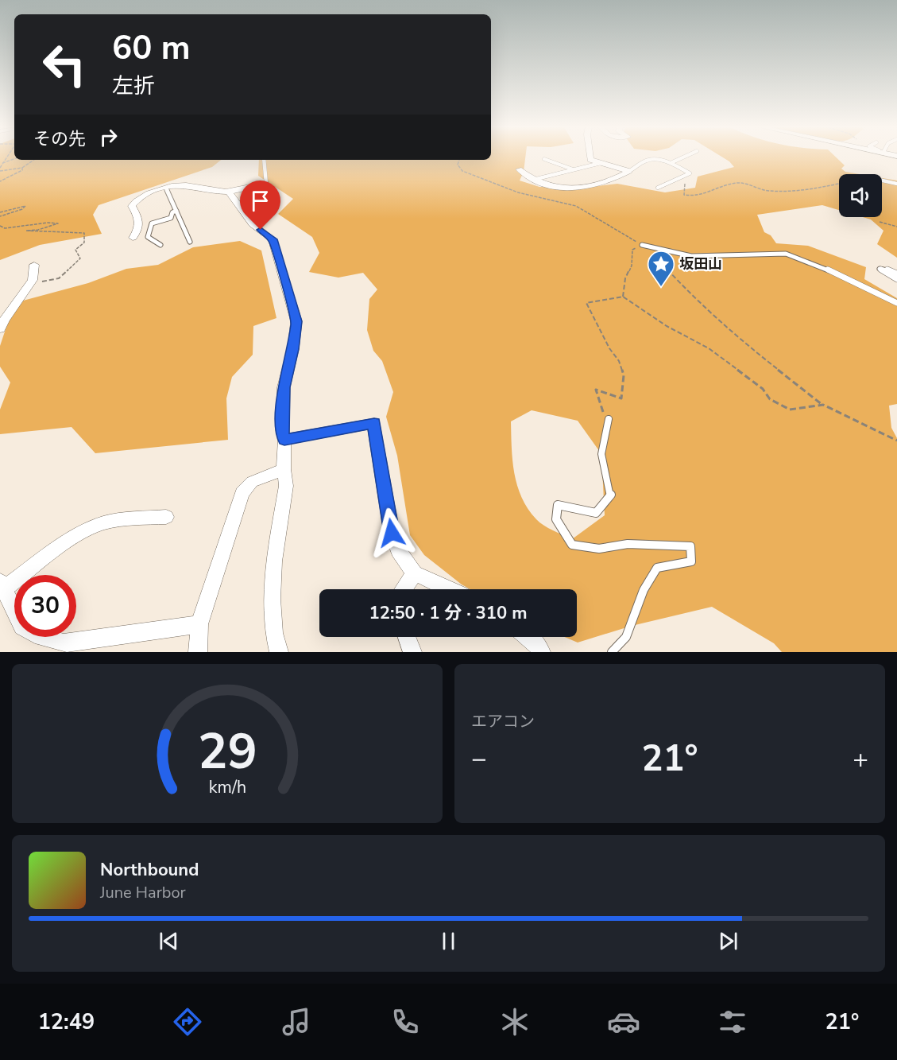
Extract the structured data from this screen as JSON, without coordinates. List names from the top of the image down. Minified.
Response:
{"places":{"place":["坂田山"]},"page":{"turn":["60 m","左折"],"then":"その先","limit":"30","trip":"12:50 · 1 分 · 310 m","tile":"エアコン","heat":["−","21°","+"],"song":["Northbound","June Harbor"],"tabs":["12:49","21°"],"gauge":["29","km/h"]}}
